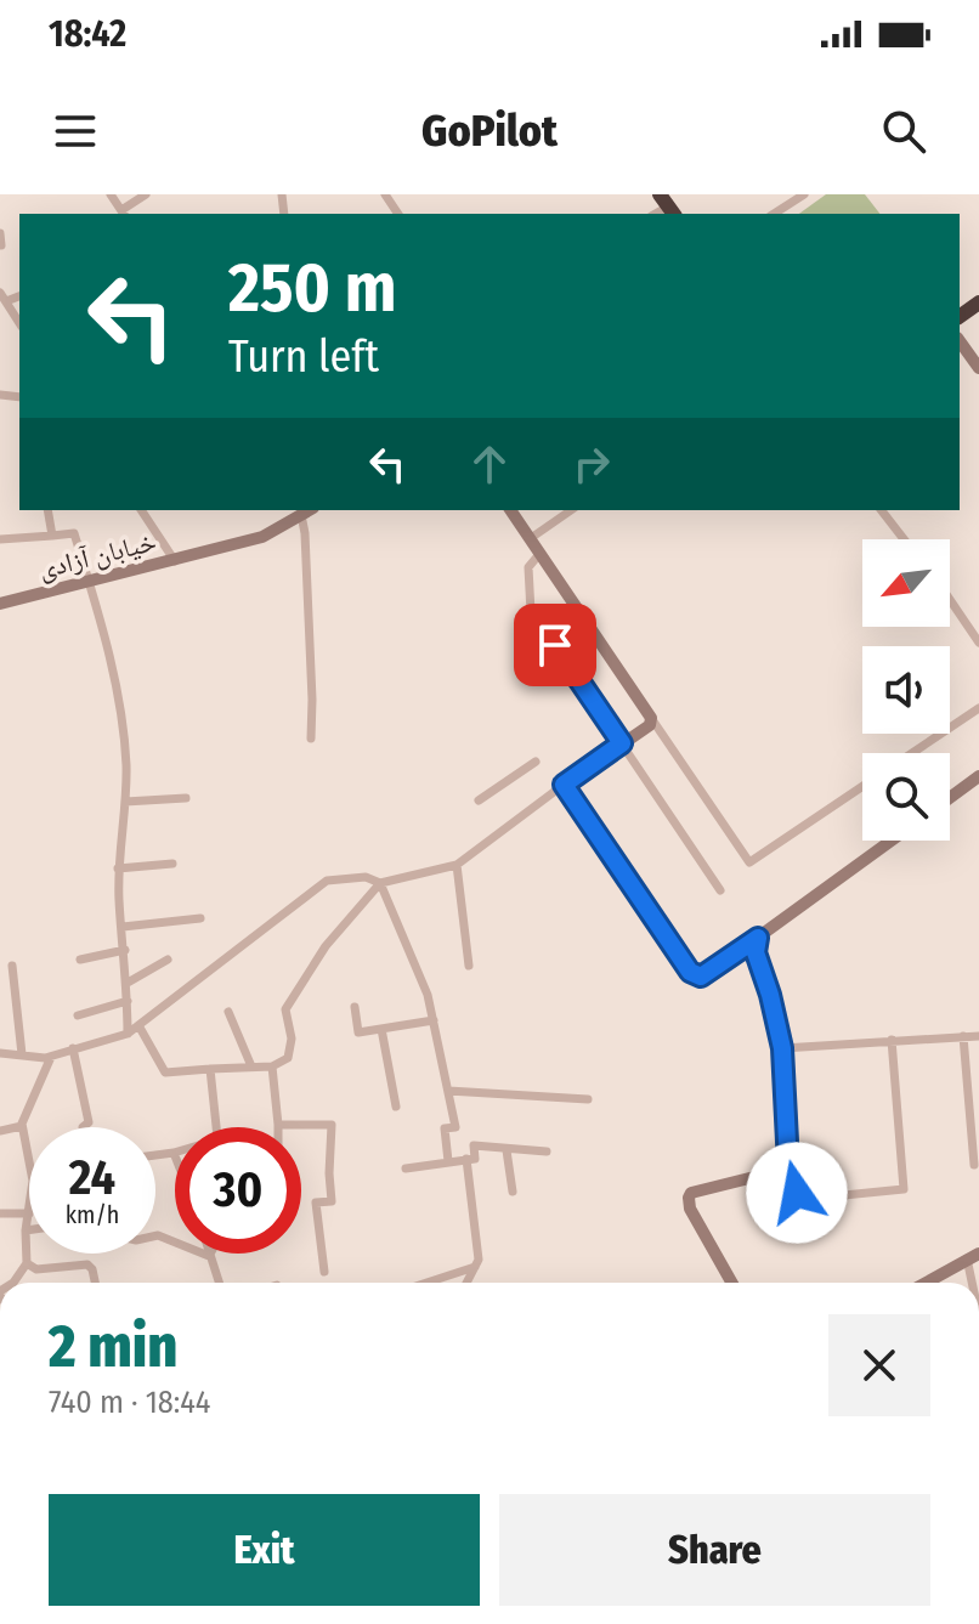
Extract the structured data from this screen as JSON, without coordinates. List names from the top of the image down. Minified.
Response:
{"streets":{"street":["خیابان آزادی"]},"north":"bottom left","page":{"status":"18:42","header":"GoPilot","turn":["250 m","Turn left"],"speed":"24 km/h","limit":"30","heading":["2 min","740 m · 18:44"],"buttons":["Exit","Share"]}}
